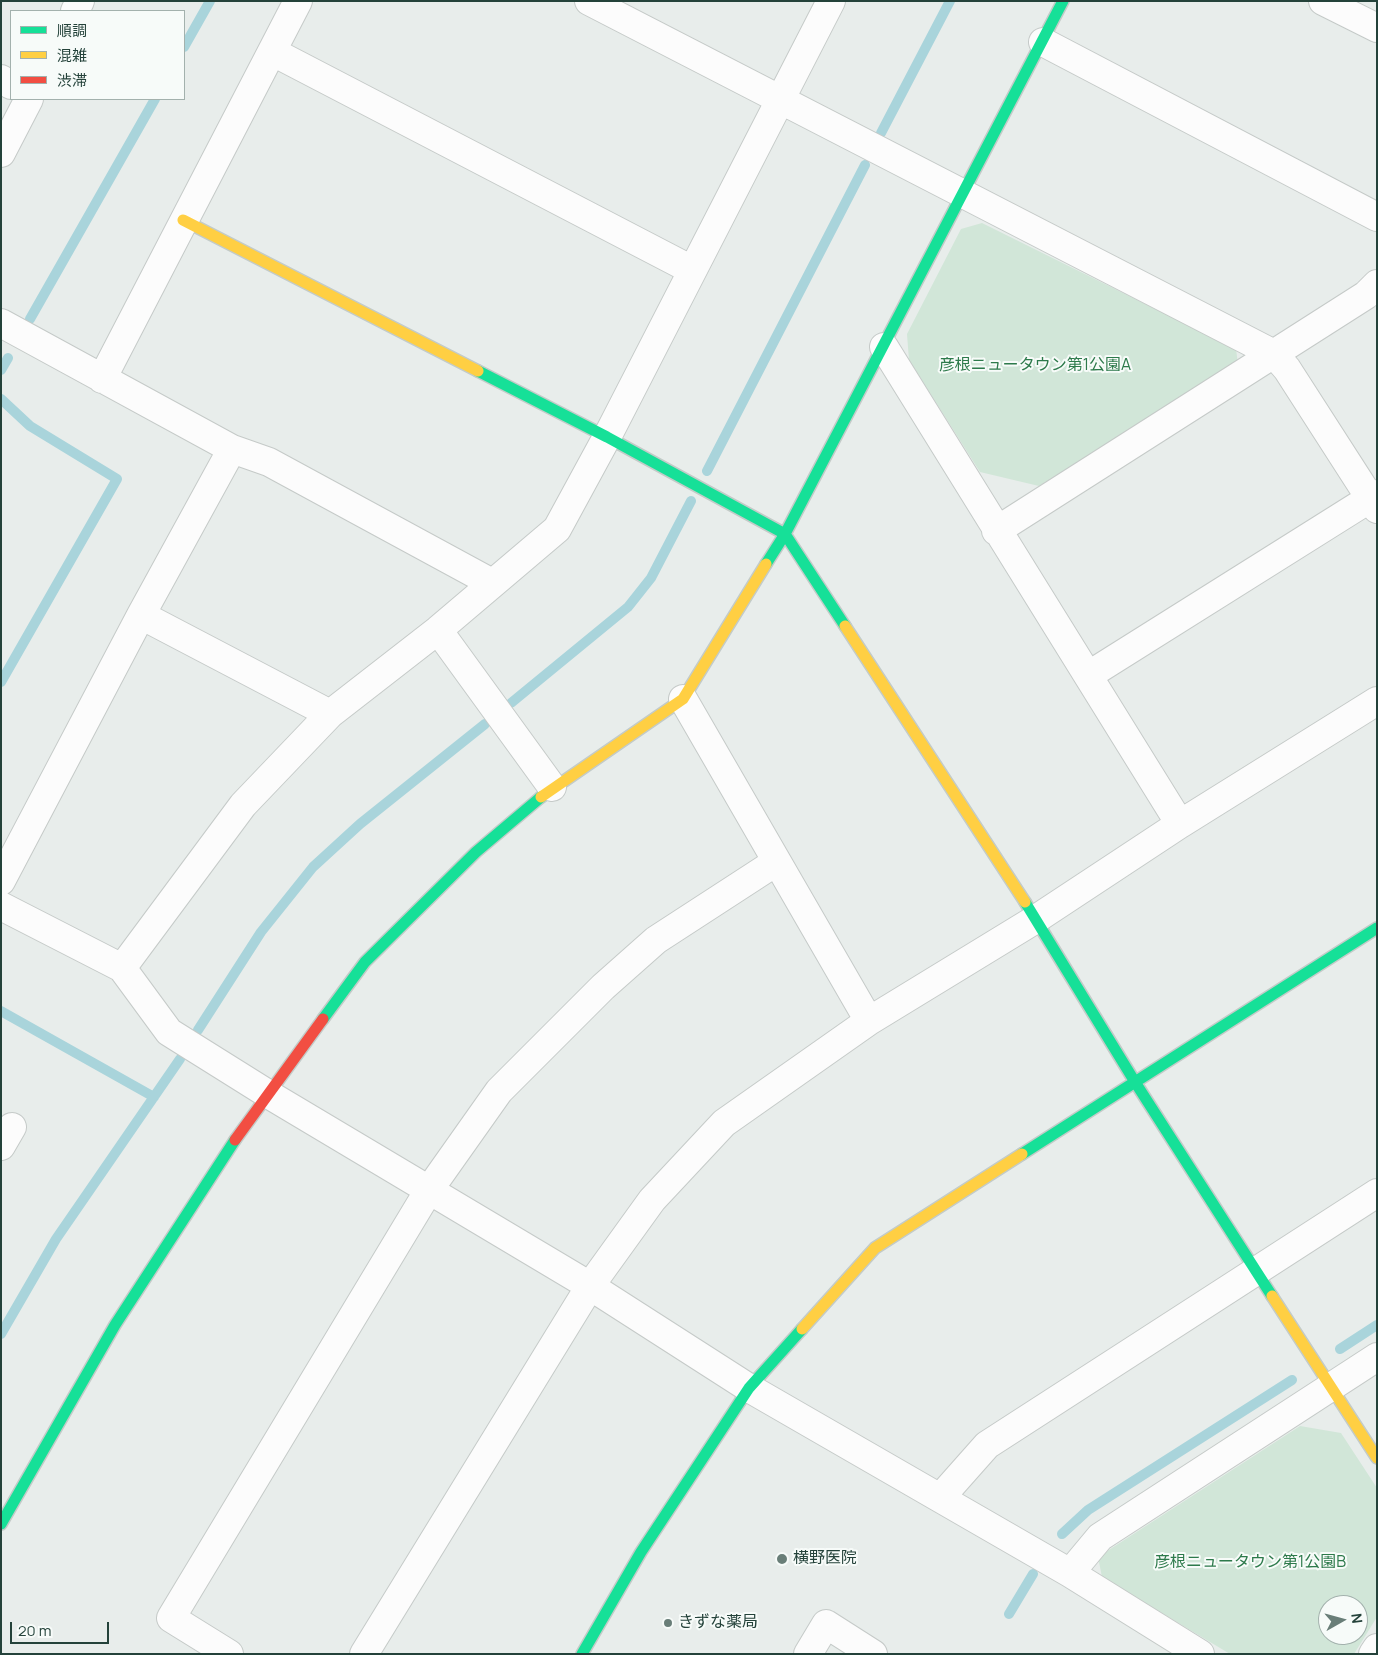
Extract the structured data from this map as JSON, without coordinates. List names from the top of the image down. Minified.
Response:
{"parks":["彦根ニュータウン第1公園A","彦根ニュータウン第1公園B"],"places":["横野医院","きずな薬局"],"legend":["順調","混雑","渋滞"],"scale_bar":"20 m","north":"right"}
